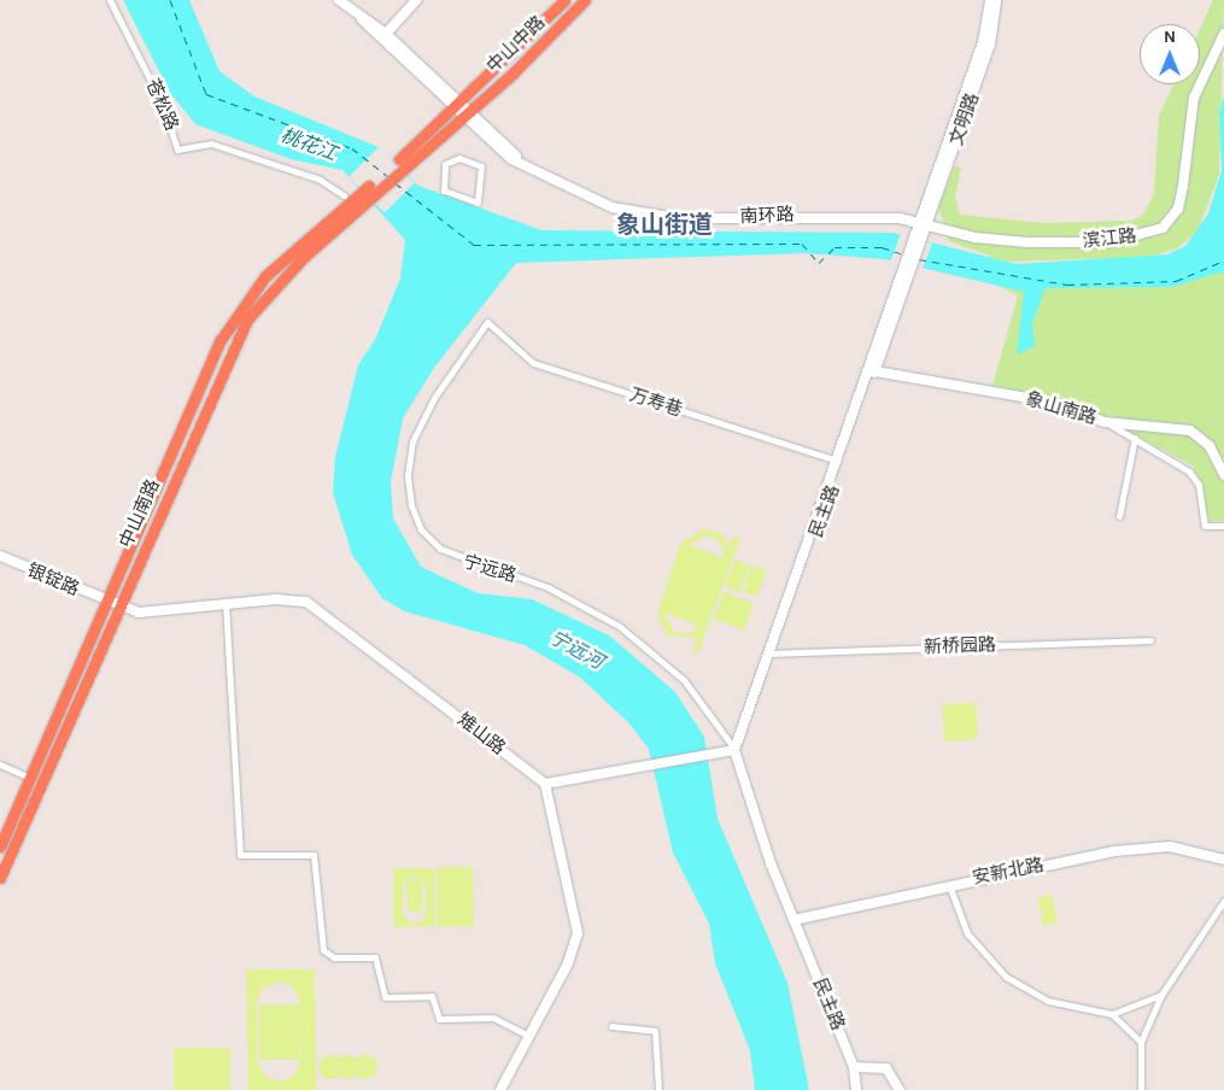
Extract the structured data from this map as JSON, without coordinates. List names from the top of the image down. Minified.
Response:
{"streets":{"highway":["中山中路","中山南路"],"street":["苍松路","文明路","南环路","滨江路","万寿巷","象山南路","民主路","宁远路","银锭路","新桥园路","雉山路","安新北路"]},"crossings":[["中山中路","南环路"],["中山中路","中山南路"],["文明路","南环路"],["文明路","滨江路"],["文明路","民主路"],["南环路","滨江路"],["南环路","中山南路"],["万寿巷","民主路"],["万寿巷","宁远路"],["象山南路","民主路"],["民主路","宁远路"],["民主路","新桥园路"],["民主路","安新北路"],["中山南路","银锭路"],["中山南路","雉山路"],["银锭路","雉山路"]],"districts":["象山街道"],"water":["桃花江","宁远河"],"north":"top"}
